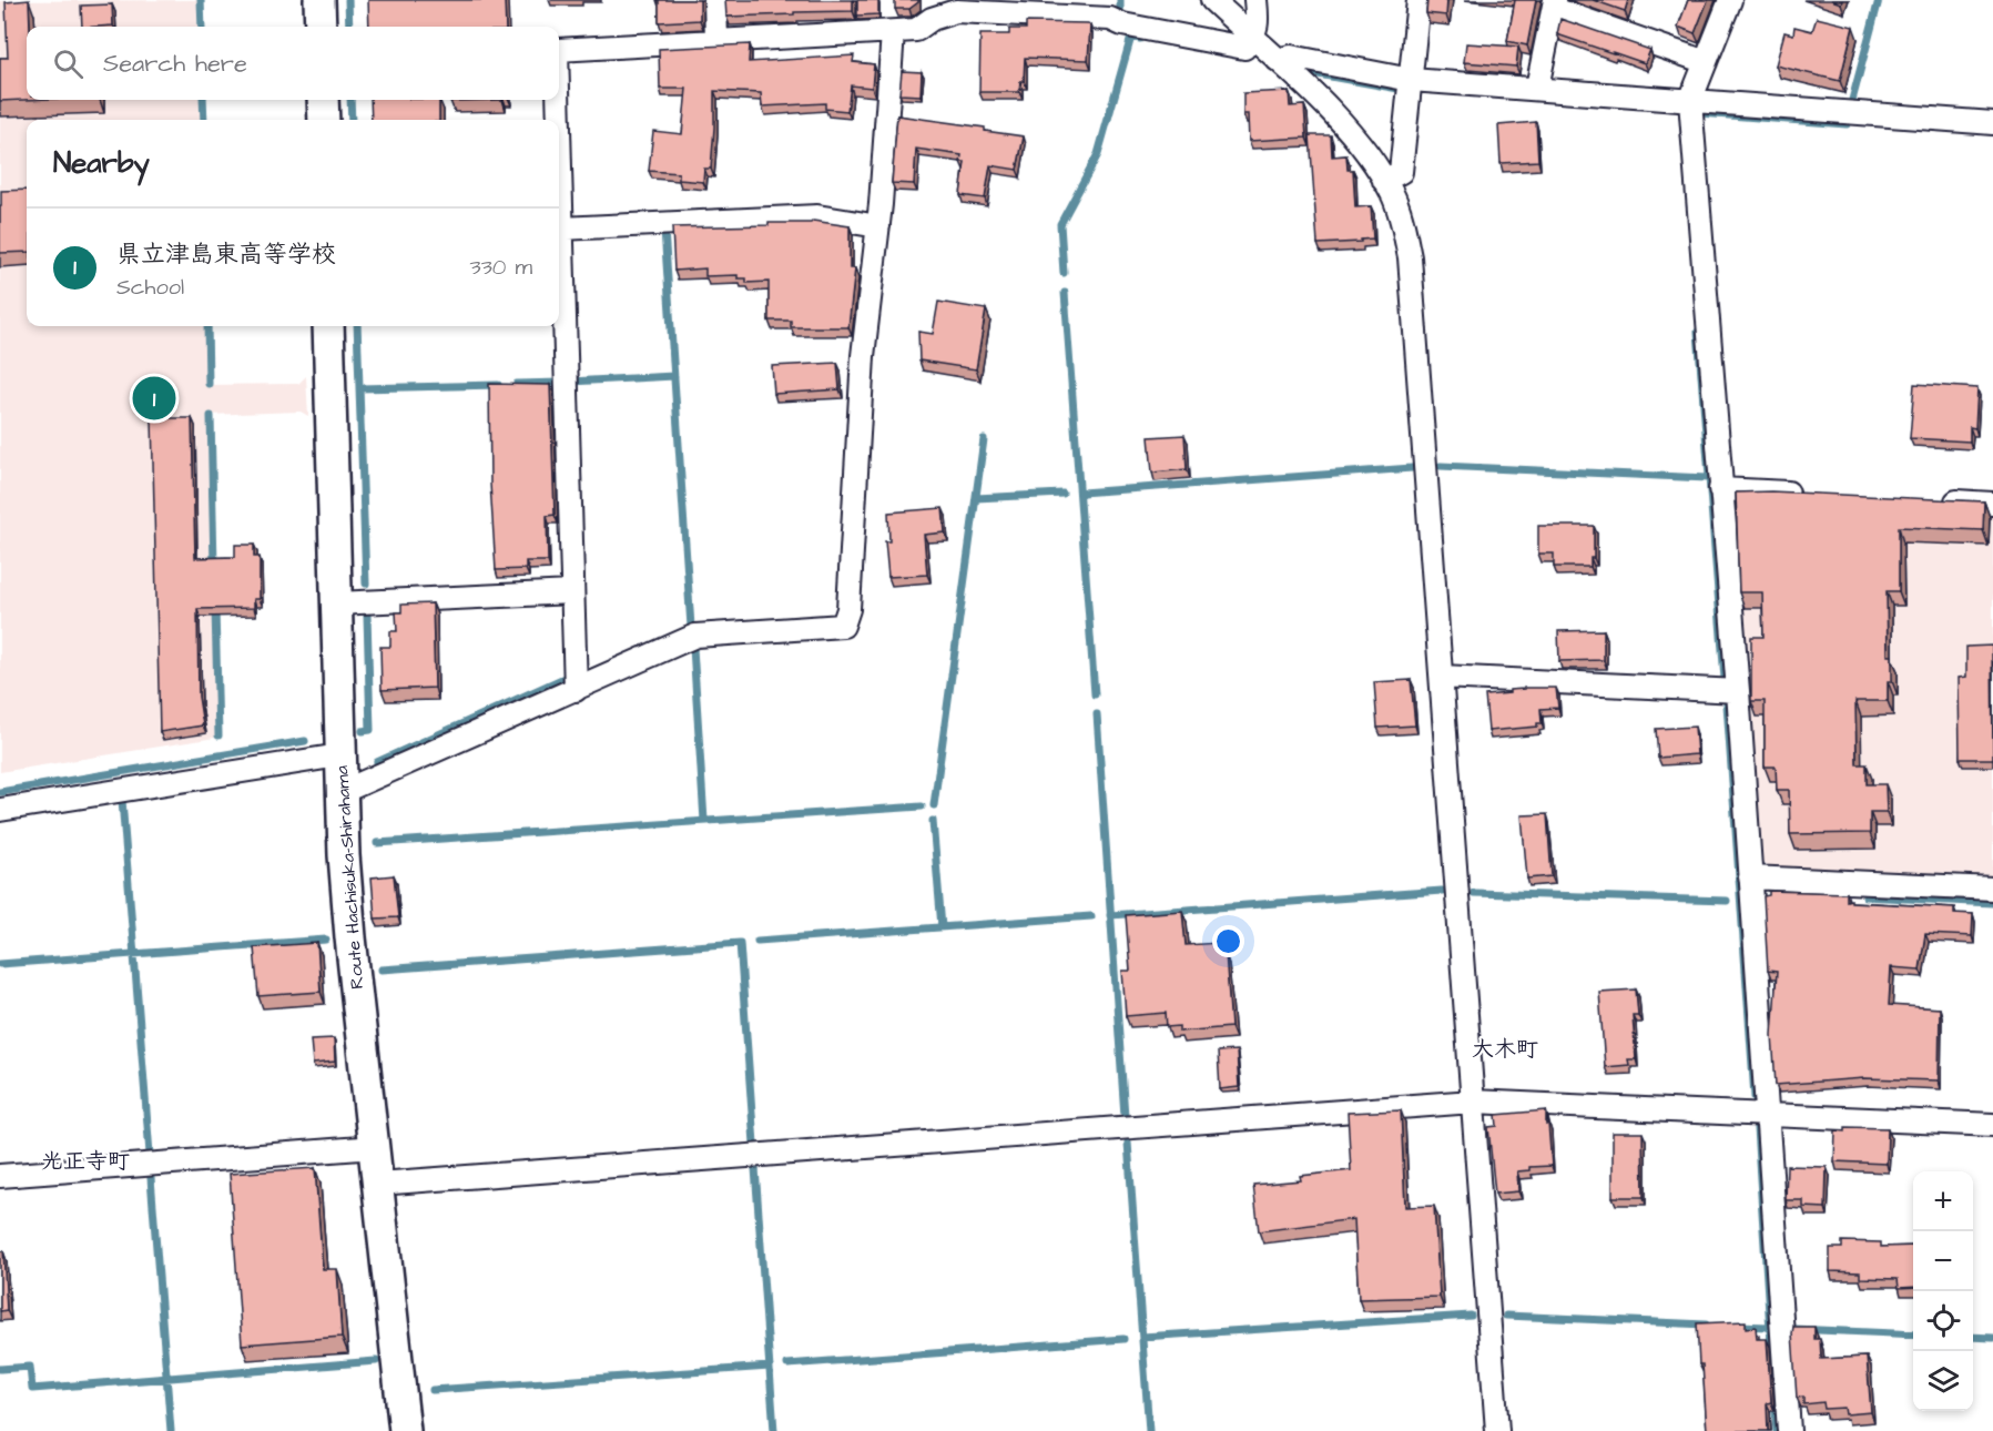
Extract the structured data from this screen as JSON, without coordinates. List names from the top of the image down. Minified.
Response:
{"streets":{"main road":["Route Hachisuka-Shirahama"]},"districts":["大木町","光正寺町"],"page":{"search":"Search here","heading":"Nearby","list":[{"mark":"1","name":"県立津島東高等学校","note":"School","value":"330 m"}],"pins":"1","map_buttons":["+","−"]}}
